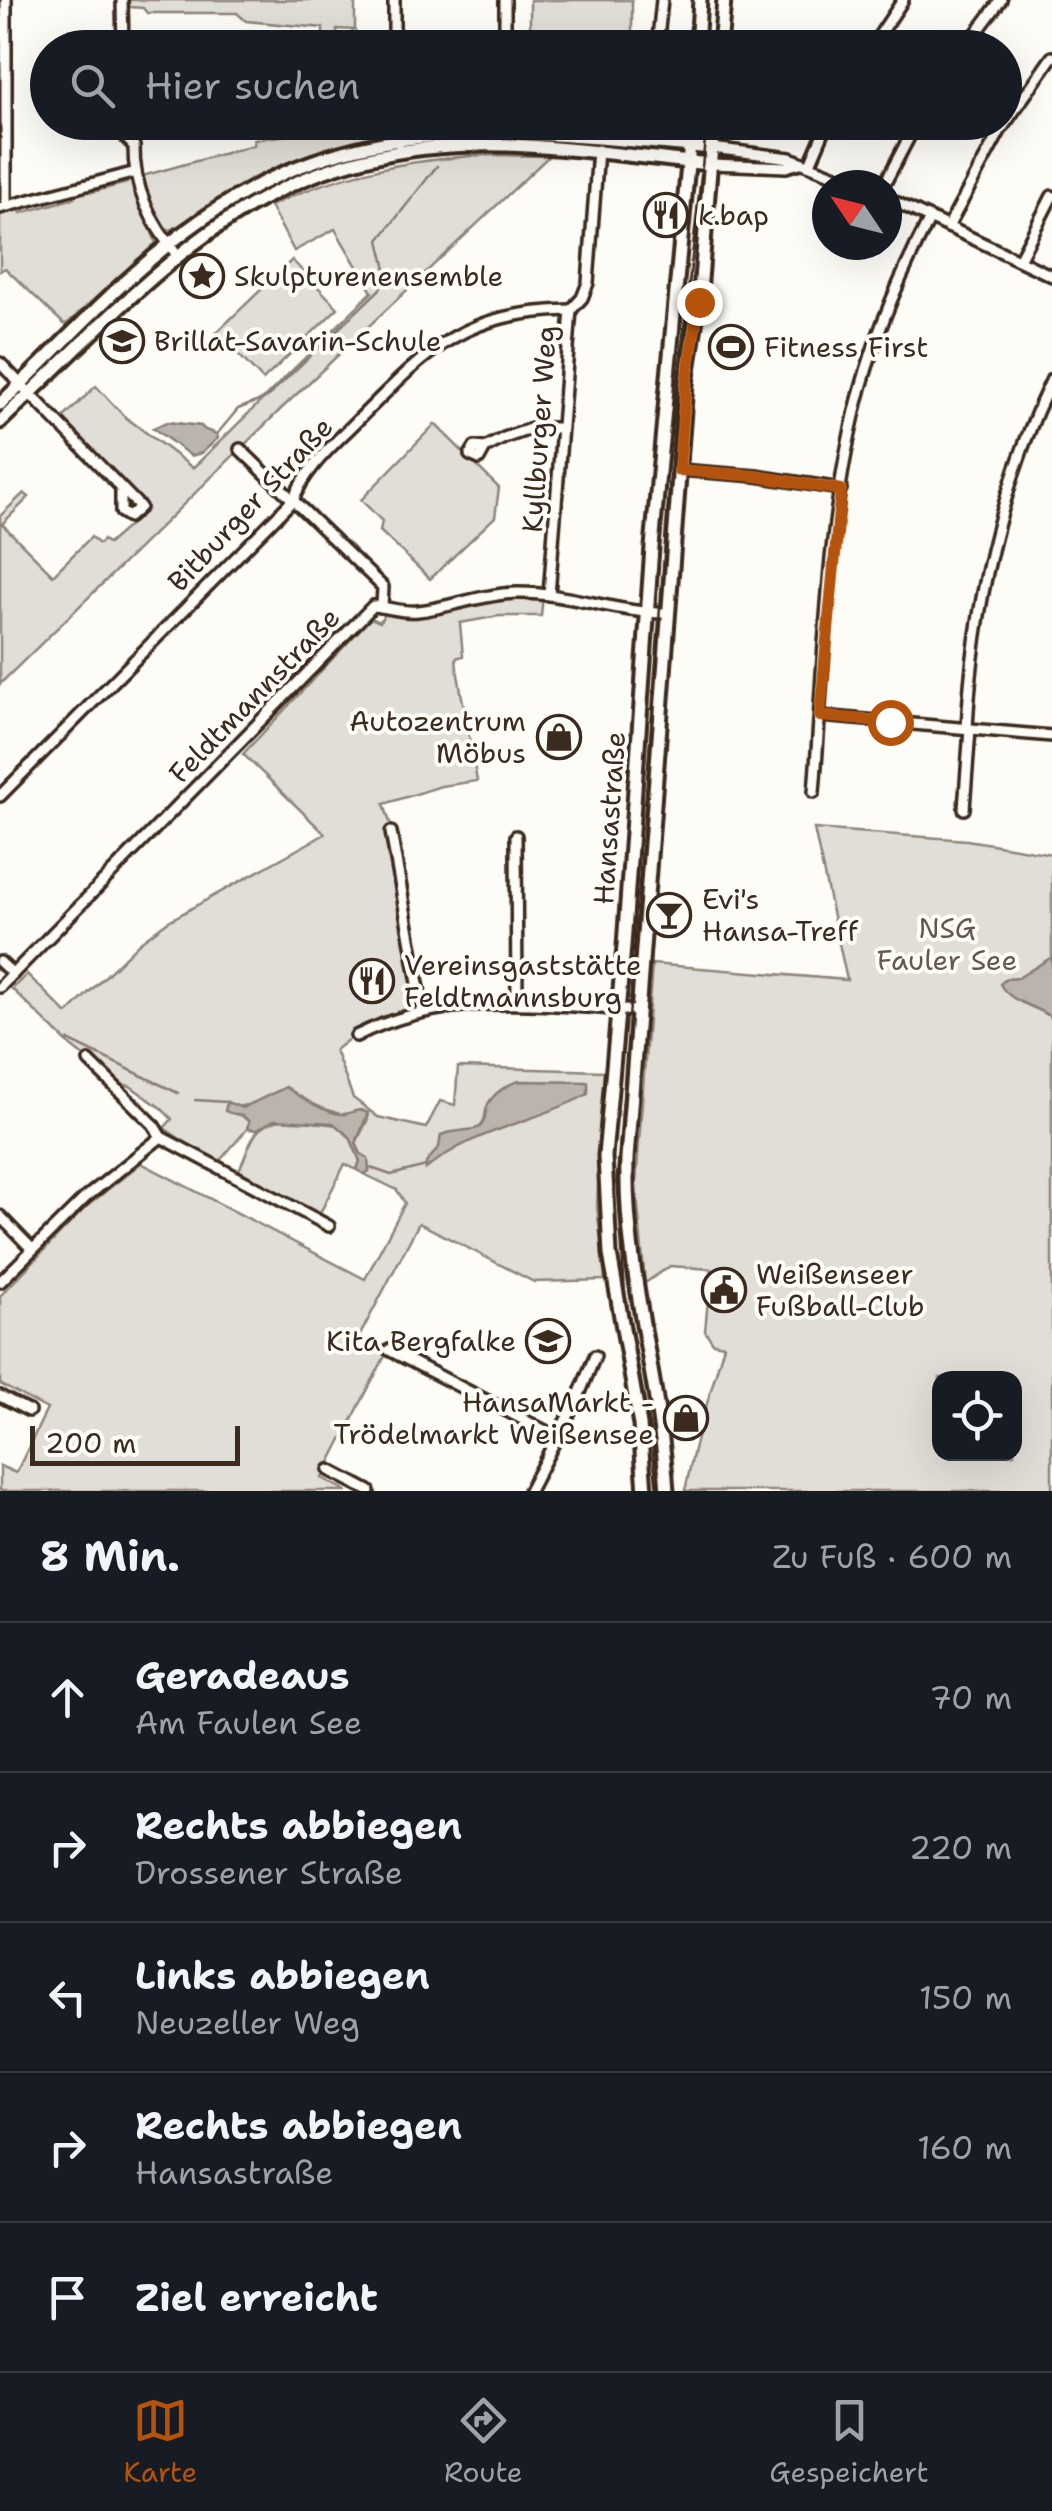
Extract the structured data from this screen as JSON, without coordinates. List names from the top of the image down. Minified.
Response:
{"streets":{"main road":["Hansastraße"],"street":["Kyllburger Weg","Bitburger Straße","Feldtmannstraße"]},"crossings":[["Kyllburger Weg","Bitburger Straße"],["Kyllburger Weg","Feldtmannstraße"],["Feldtmannstraße","Hansastraße"]],"parks":["NSG Fauler See"],"places":{"restaurant":["k.bap","Vereinsgaststätte Feldtmannsburg"],"place":["Skulpturenensemble"],"school or university":["Brillat-Savarin-Schule","Kita Bergfalke"],"sports":["Fitness First"],"shop":["Autozentrum Möbus","HansaMarkt - Trödelmarkt Weißensee"],"bar":["Evi's Hansa-Treff"],"public building":["Weißenseer Fußball-Club"]},"scale_bar":"200 m","north":"top left","page":{"search":"Hier suchen","scale":"200 m","heading":["8 Min.","Zu Fuß · 600 m"],"list":[["Geradeaus","Am Faulen See","70 m"],["Rechts abbiegen","Drossener Straße","220 m"],["Links abbiegen","Neuzeller Weg","150 m"],["Rechts abbiegen","Hansastraße","160 m"],"Ziel erreicht"],"nav":["Karte","Route","Gespeichert"]}}
